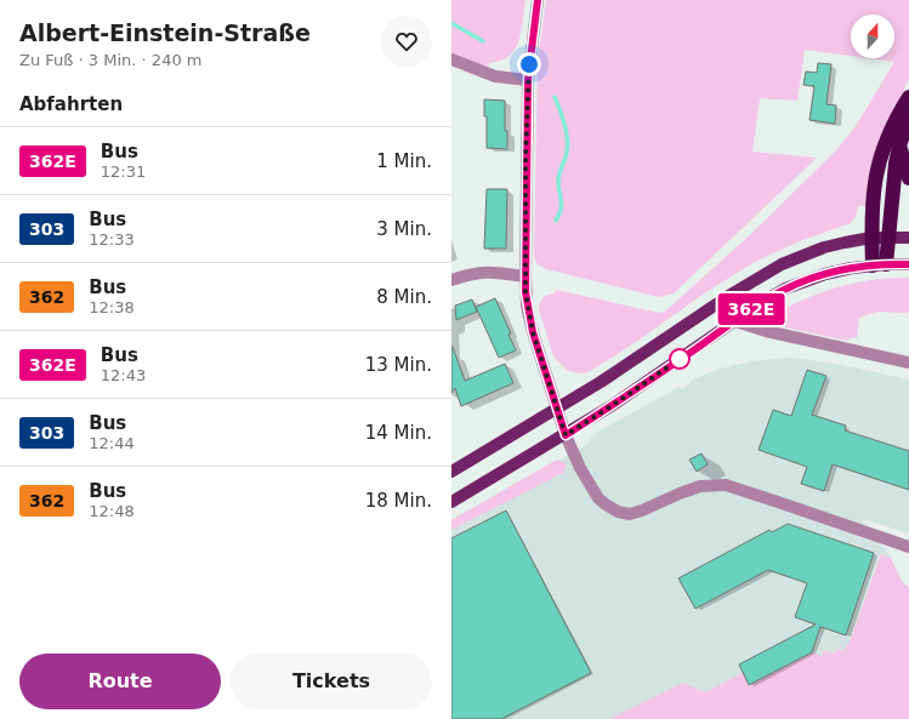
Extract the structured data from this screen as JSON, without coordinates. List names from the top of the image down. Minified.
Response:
{"lines":["bus line 362E"],"north":"top","page":{"heading":[["Albert-Einstein-Straße","Zu Fuß · 3 Min. · 240 m"],"Abfahrten"],"on_map":"362E","list":[{"mark":"362E","name":"Bus","note":"12:31","value":"1 Min."},{"mark":"303","name":"Bus","note":"12:33","value":"3 Min."},{"mark":"362","name":"Bus","note":"12:38","value":"8 Min."},{"mark":"362E","name":"Bus","note":"12:43","value":"13 Min."},{"mark":"303","name":"Bus","note":"12:44","value":"14 Min."},{"mark":"362","name":"Bus","note":"12:48","value":"18 Min."}],"buttons":["Route","Tickets"]}}
